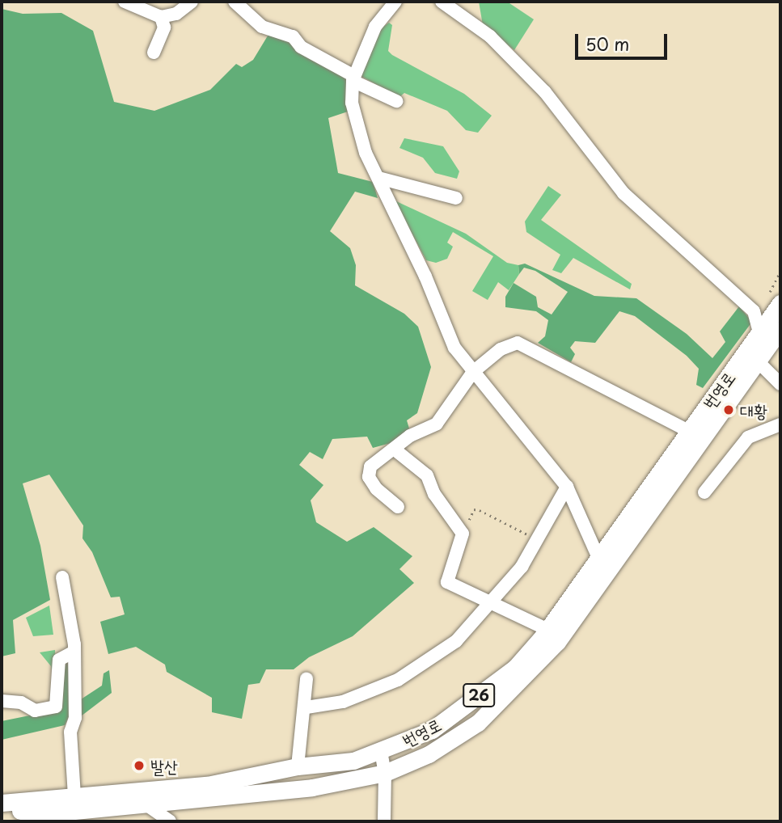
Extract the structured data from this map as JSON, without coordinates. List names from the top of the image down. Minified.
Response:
{"streets":{"main road":["번영로","26"]},"places":["대황","발산"],"scale_bar":"50 m"}
